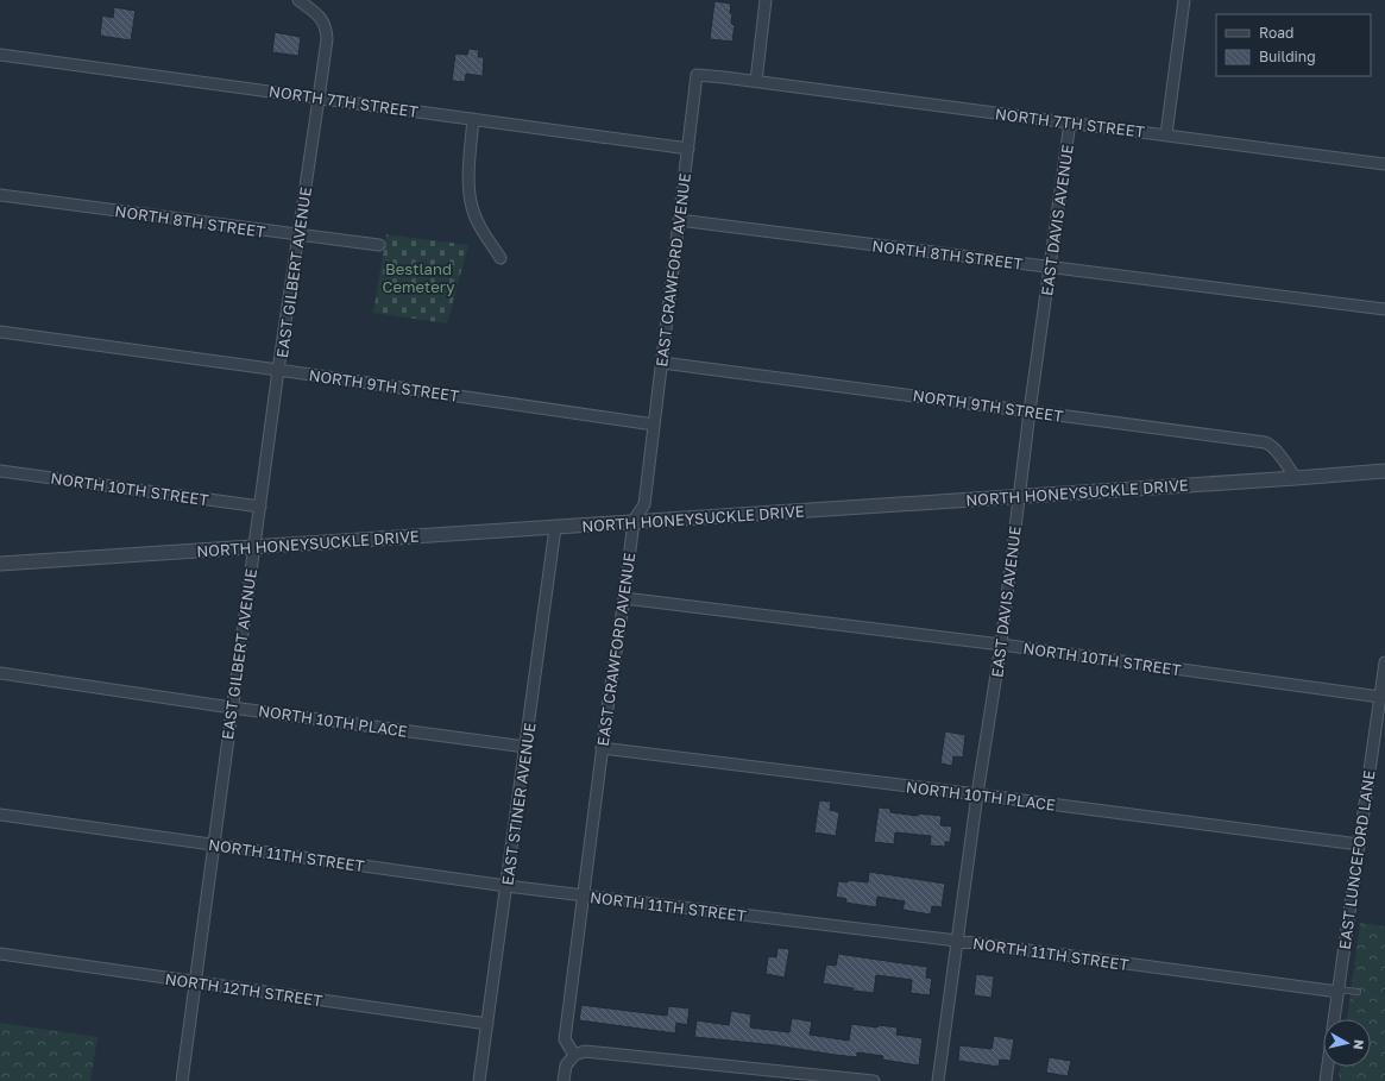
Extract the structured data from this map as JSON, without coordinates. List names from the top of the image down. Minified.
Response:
{"streets":{"street":["NORTH 7TH STREET","EAST DAVIS AVENUE","NORTH 8TH STREET","EAST CRAWFORD AVENUE","EAST GILBERT AVENUE","NORTH 9TH STREET","NORTH 10TH STREET","NORTH HONEYSUCKLE DRIVE","NORTH 10TH PLACE","EAST STINER AVENUE","NORTH 11TH STREET","EAST LUNCEFORD LANE","NORTH 12TH STREET"]},"crossings":[["NORTH 7TH STREET","EAST DAVIS AVENUE"],["NORTH 7TH STREET","EAST CRAWFORD AVENUE"],["NORTH 7TH STREET","EAST GILBERT AVENUE"],["EAST DAVIS AVENUE","NORTH 8TH STREET"],["EAST DAVIS AVENUE","NORTH 9TH STREET"],["EAST DAVIS AVENUE","NORTH 10TH STREET"],["EAST DAVIS AVENUE","NORTH HONEYSUCKLE DRIVE"],["EAST DAVIS AVENUE","NORTH 10TH PLACE"],["EAST DAVIS AVENUE","NORTH 11TH STREET"],["NORTH 8TH STREET","EAST CRAWFORD AVENUE"],["NORTH 8TH STREET","EAST GILBERT AVENUE"],["EAST CRAWFORD AVENUE","NORTH 9TH STREET"],["EAST CRAWFORD AVENUE","NORTH 10TH STREET"],["EAST CRAWFORD AVENUE","NORTH HONEYSUCKLE DRIVE"],["EAST CRAWFORD AVENUE","NORTH 10TH PLACE"],["EAST CRAWFORD AVENUE","NORTH 11TH STREET"],["EAST GILBERT AVENUE","NORTH 9TH STREET"],["EAST GILBERT AVENUE","NORTH 10TH STREET"],["EAST GILBERT AVENUE","NORTH HONEYSUCKLE DRIVE"],["EAST GILBERT AVENUE","NORTH 10TH PLACE"],["EAST GILBERT AVENUE","NORTH 11TH STREET"],["EAST GILBERT AVENUE","NORTH 12TH STREET"],["NORTH 9TH STREET","NORTH HONEYSUCKLE DRIVE"],["NORTH 10TH STREET","EAST LUNCEFORD LANE"],["NORTH HONEYSUCKLE DRIVE","EAST STINER AVENUE"],["NORTH 10TH PLACE","EAST STINER AVENUE"],["NORTH 10TH PLACE","EAST LUNCEFORD LANE"],["EAST STINER AVENUE","NORTH 11TH STREET"],["EAST STINER AVENUE","NORTH 12TH STREET"],["NORTH 11TH STREET","EAST LUNCEFORD LANE"]],"parks":["Bestland Cemetery"],"legend":["Road","Building"],"north":"right"}
